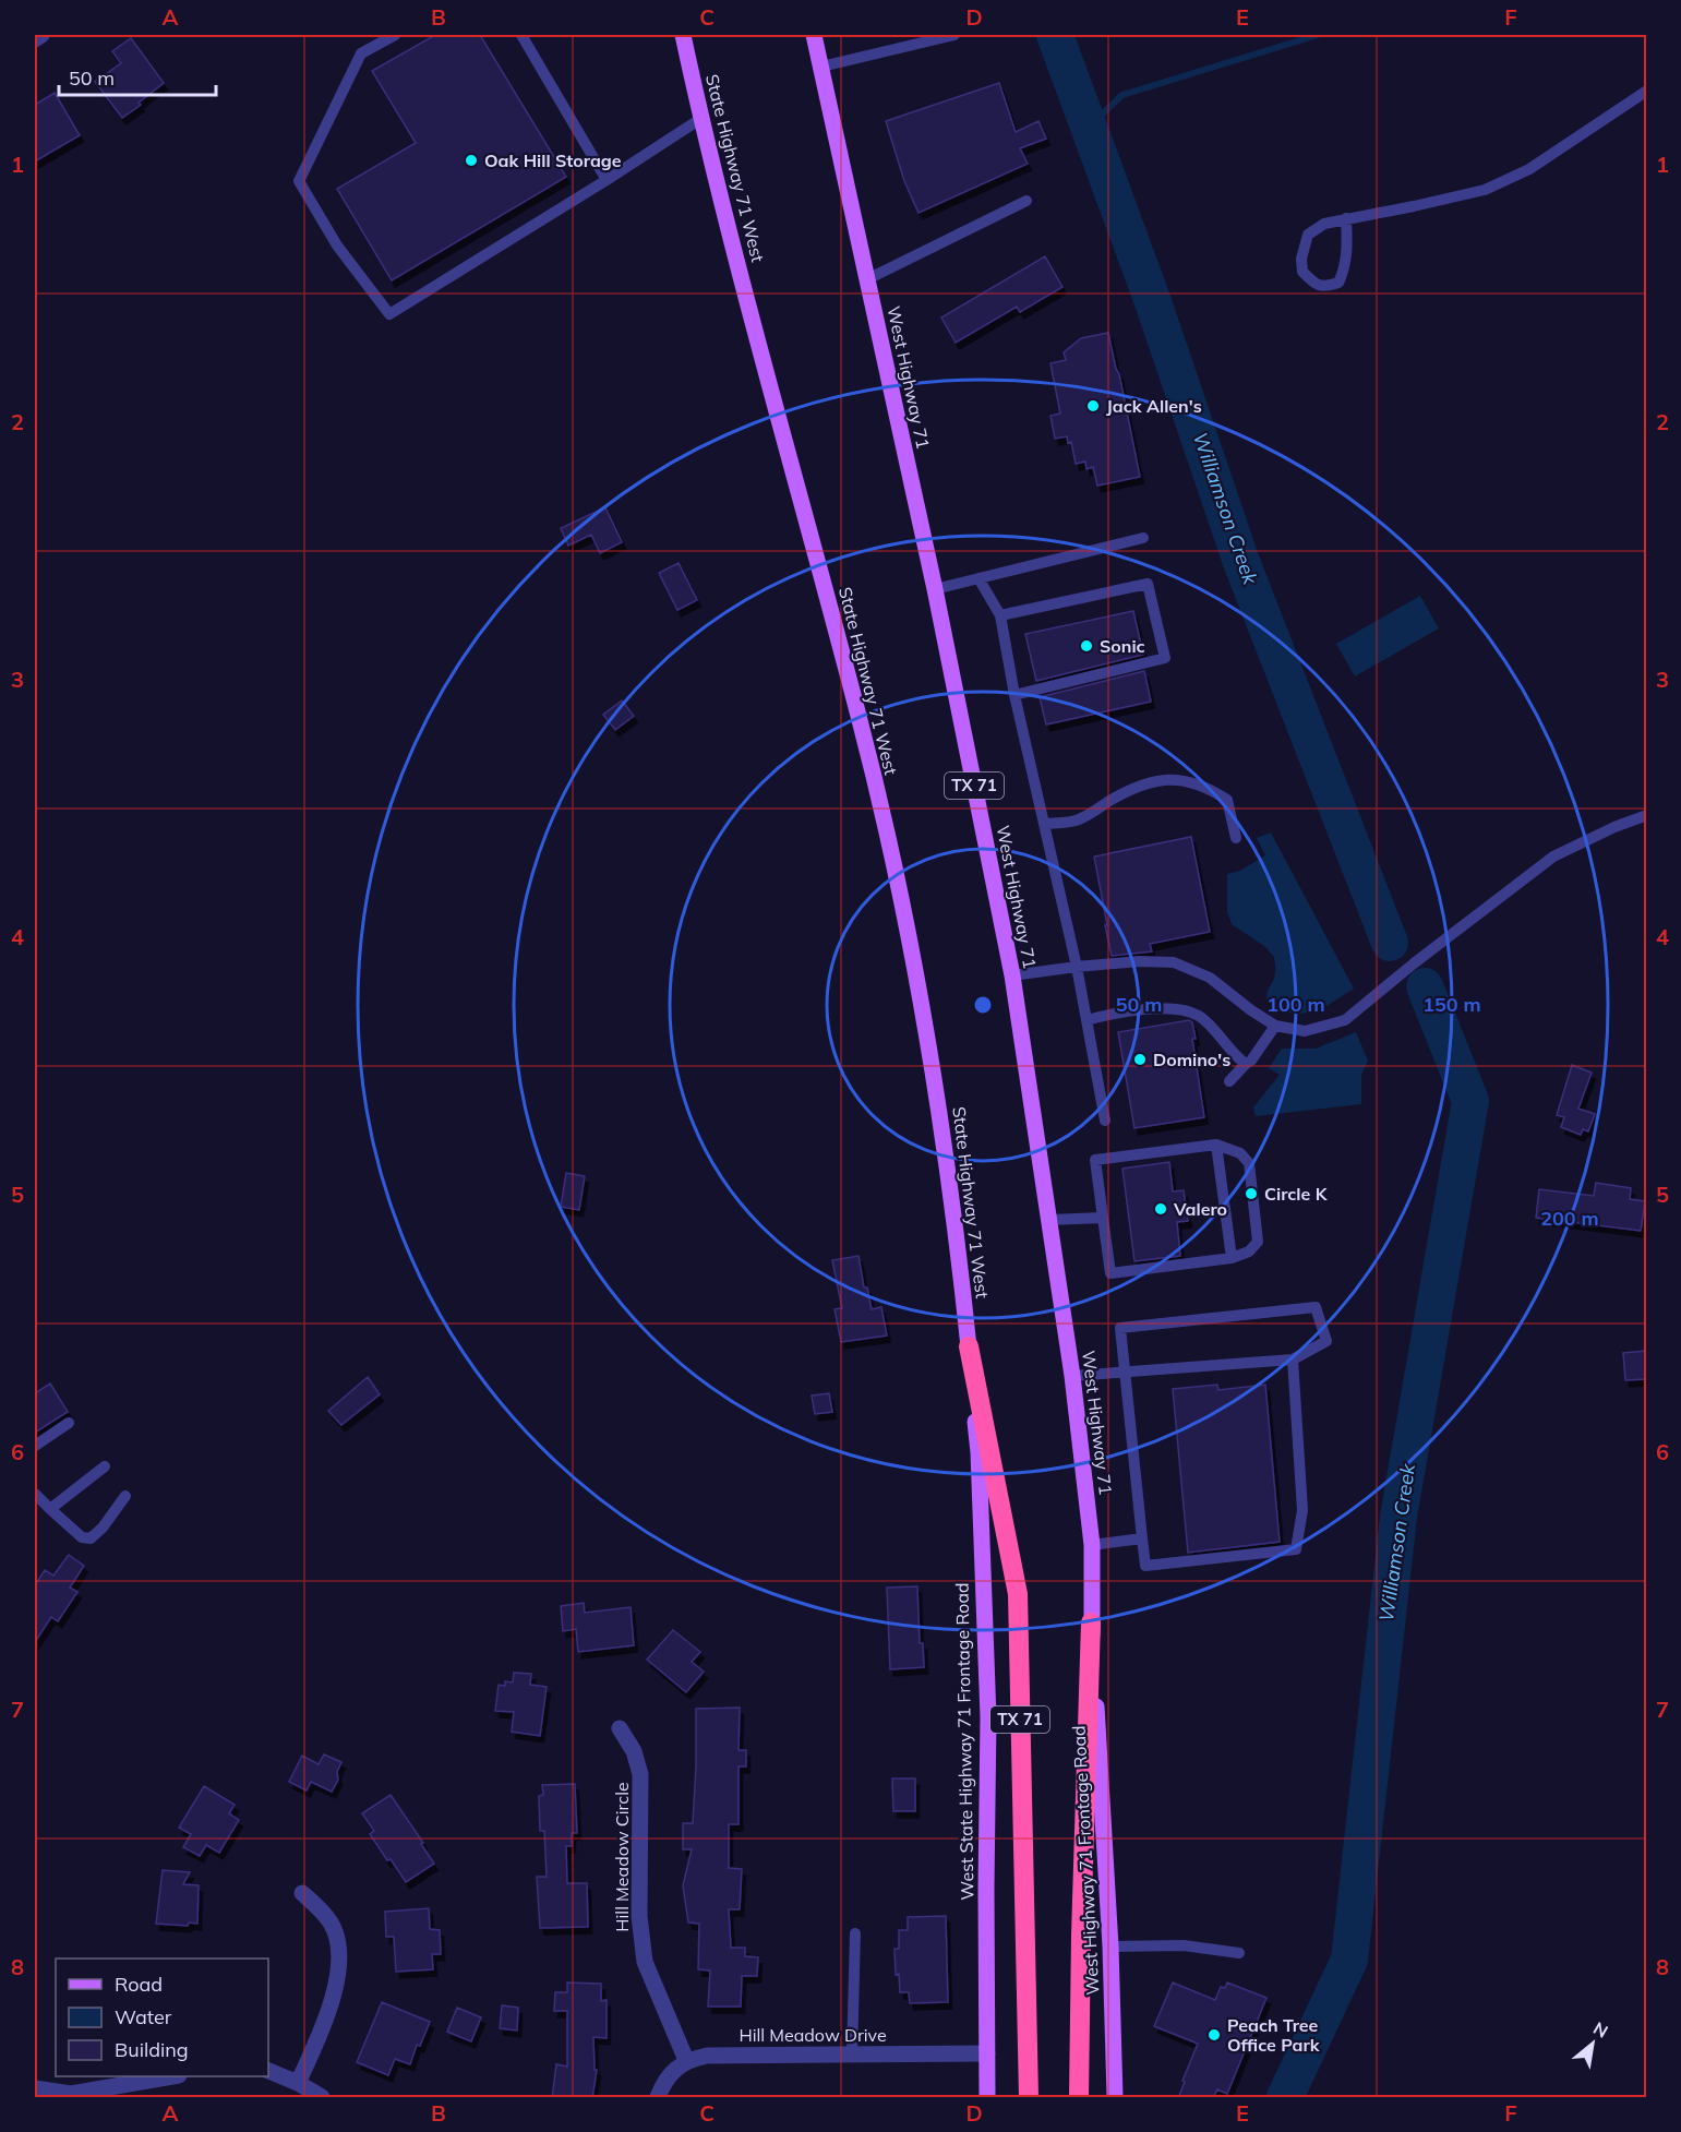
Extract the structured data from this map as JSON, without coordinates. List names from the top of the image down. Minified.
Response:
{"streets":{"highway":["TX 71"],"main road":["State Highway 71 West","West Highway 71","West State Highway 71 Frontage Road","West Highway 71 Frontage Road"],"street":["Hill Meadow Circle","Hill Meadow Drive"]},"crossings":[["State Highway 71 West","TX 71"],["State Highway 71 West","West State Highway 71 Frontage Road"],["West Highway 71","TX 71"],["West Highway 71","West Highway 71 Frontage Road"],["TX 71","West State Highway 71 Frontage Road"],["TX 71","West Highway 71 Frontage Road"],["West State Highway 71 Frontage Road","Hill Meadow Drive"],["Hill Meadow Circle","Hill Meadow Drive"]],"water":["Williamson Creek"],"places":["Oak Hill Storage","Jack Allen's","Sonic","Domino's","Circle K","Valero","Peach Tree Office Park"],"legend":["Road","Water","Building"],"scale_bar":"50 m","north":"top right","grid":{"columns":["A","B","C","D","E","F"],"rows":["1","2","3","4","5","6","7","8"]},"rings":["50 m","100 m","150 m","200 m"]}
